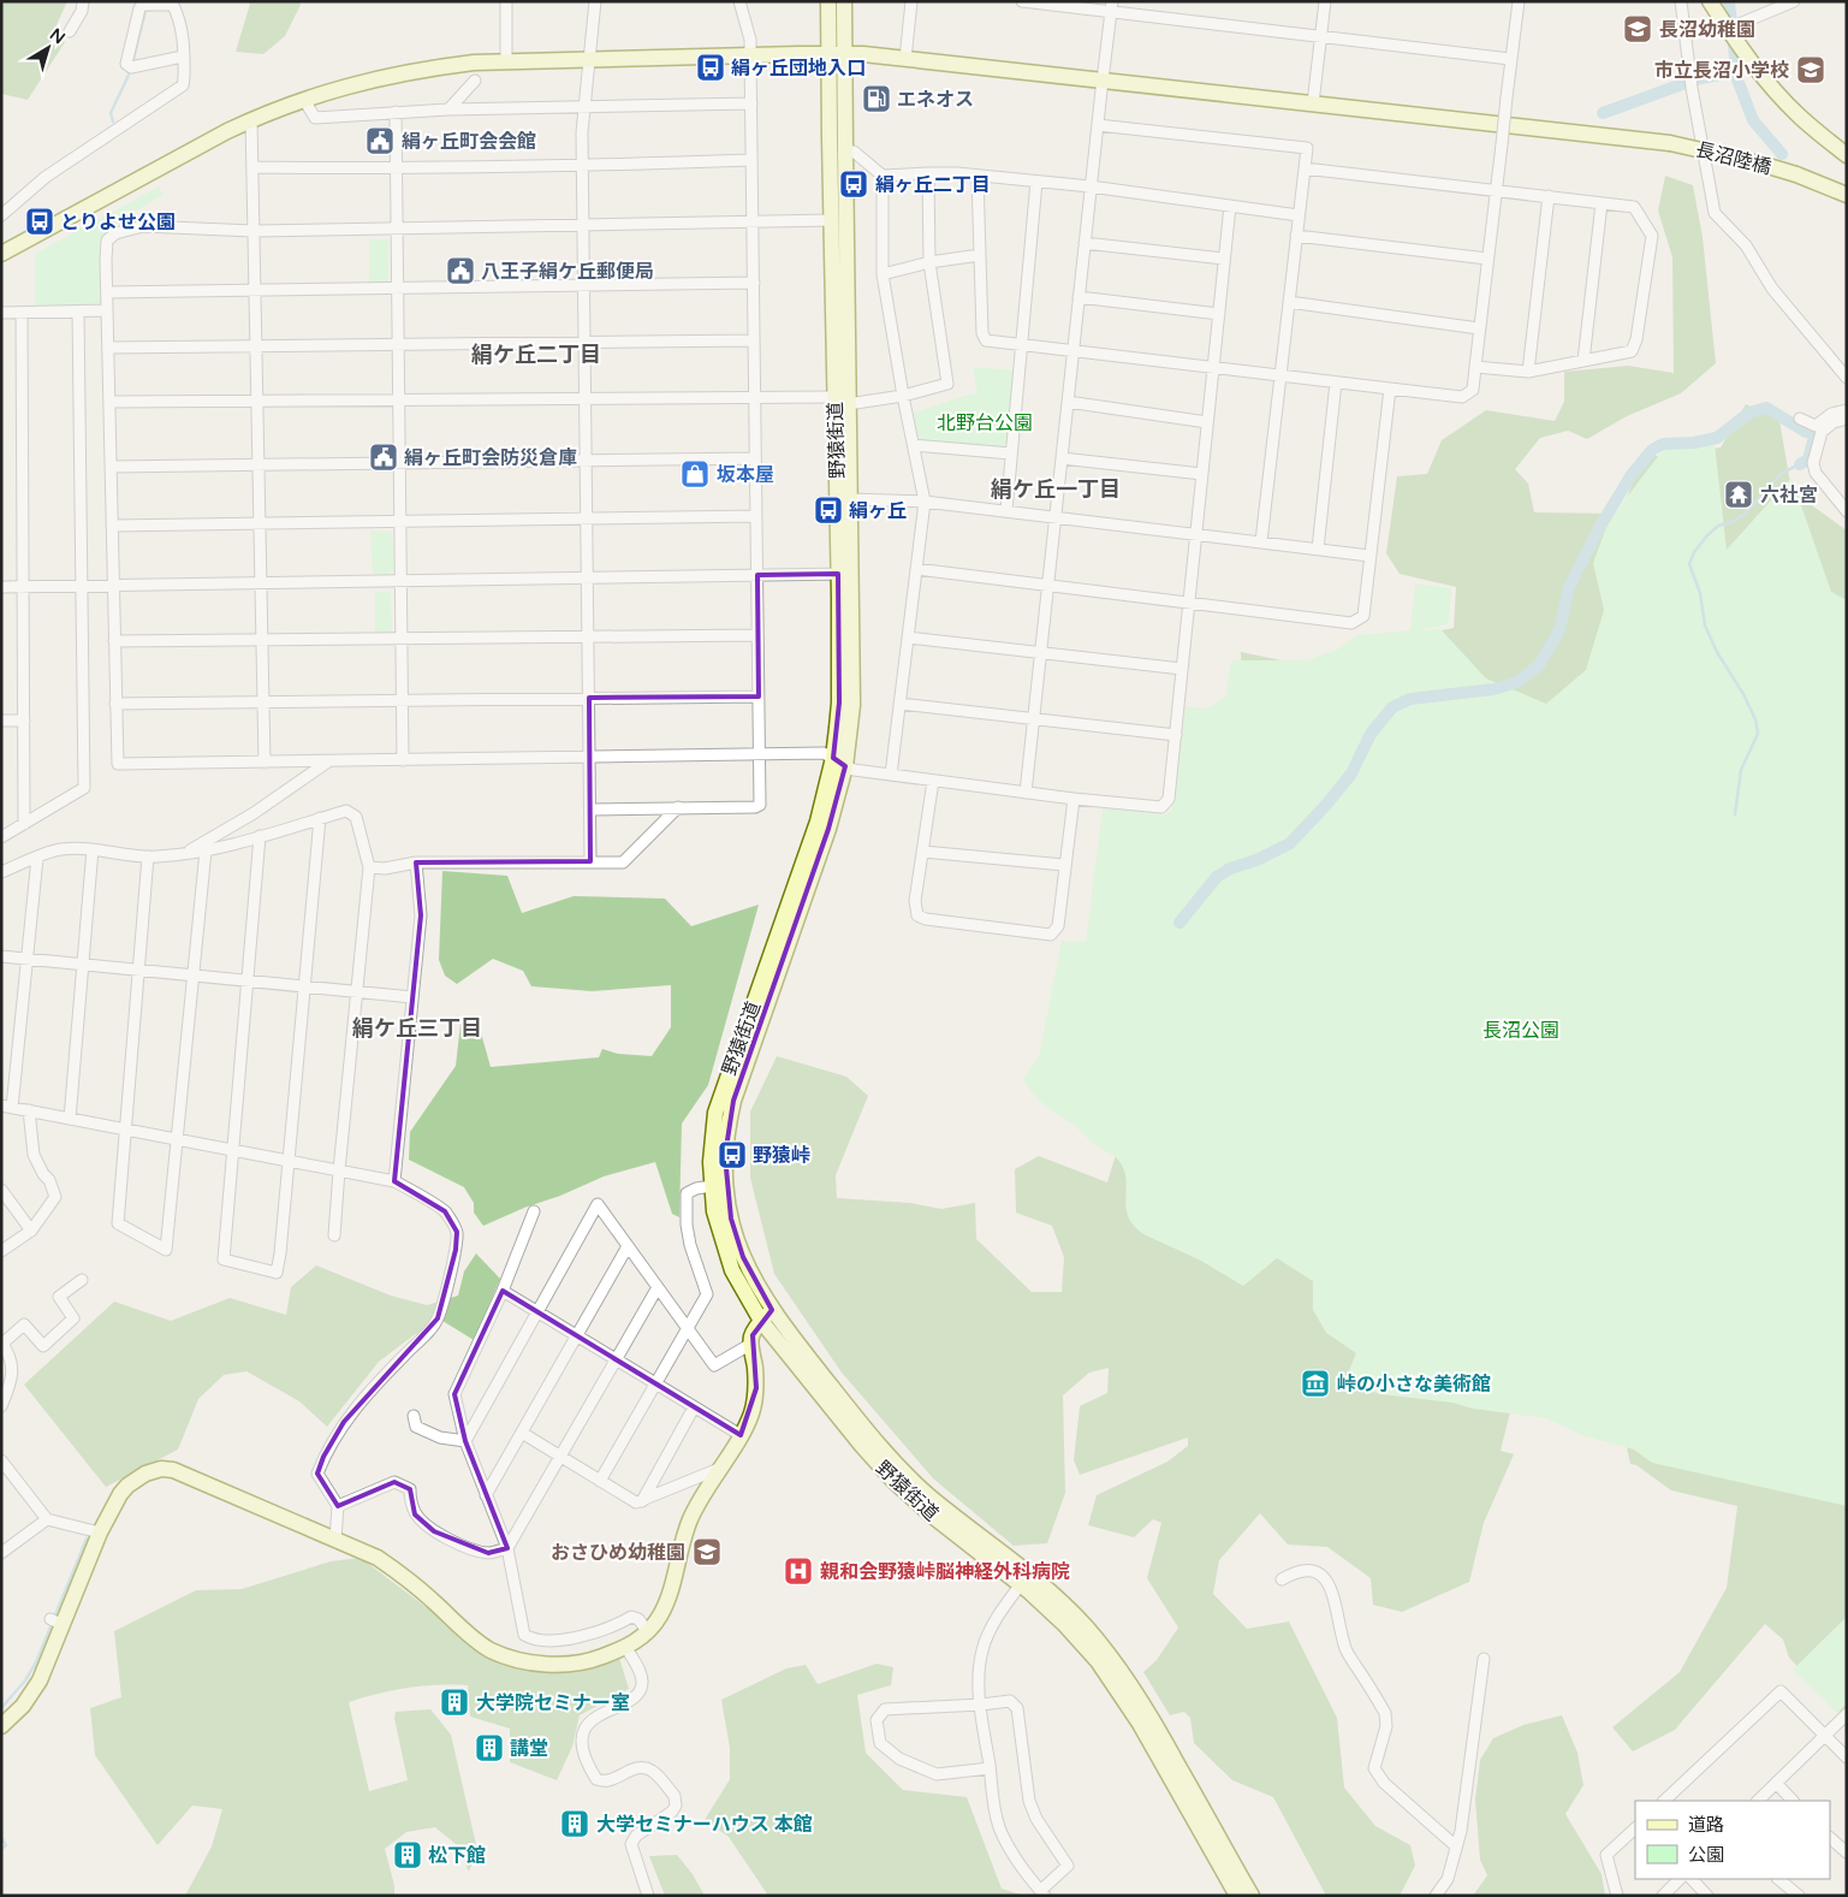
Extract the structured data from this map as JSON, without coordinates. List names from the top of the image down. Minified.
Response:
{"streets":{"main road":["長沼陸橋","野猿街道"]},"crossings":[["長沼陸橋","野猿街道"]],"districts":["絹ケ丘二丁目","絹ケ丘一丁目","絹ケ丘三丁目"],"parks":["北野台公園","長沼公園"],"places":{"school or university":["長沼幼稚園","市立長沼小学校","おさひめ幼稚園"],"bus stop":["絹ヶ丘団地入口","絹ヶ丘二丁目","とりよせ公園","絹ヶ丘","野猿峠"],"fuel station":["エネオス"],"public building":["絹ヶ丘町会会館","八王子絹ケ丘郵便局","絹ヶ丘町会防災倉庫"],"shop":["坂本屋"],"temple":["六社宮"],"museum":["峠の小さな美術館"],"hospital":["親和会野猿峠脳神経外科病院"],"building":["大学院セミナー室","講堂","大学セミナーハウス 本館","松下館"]},"legend":["道路","公園"],"north":"top right"}
